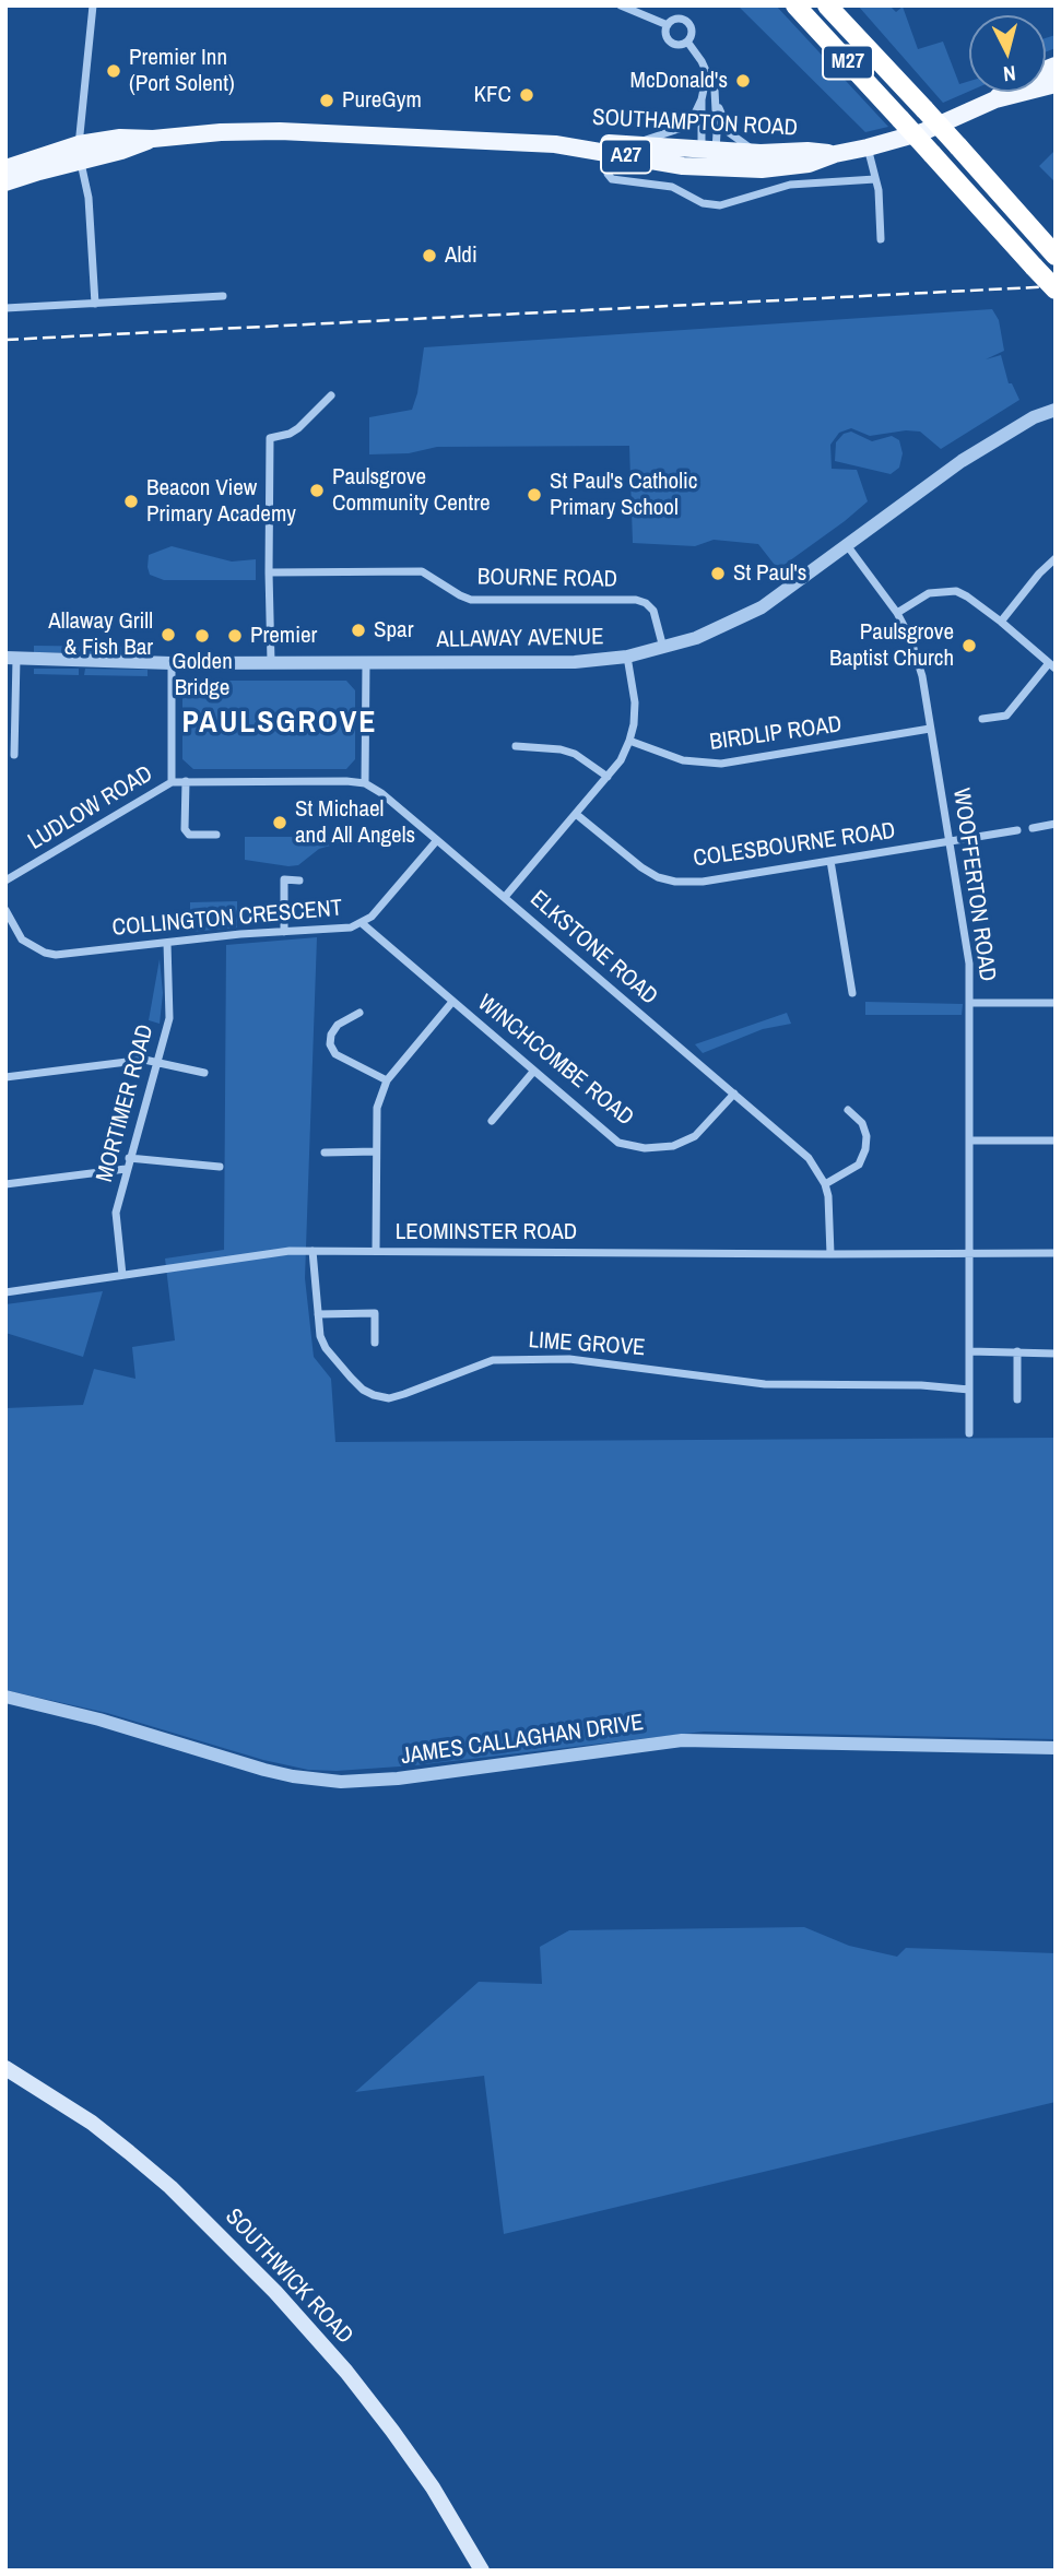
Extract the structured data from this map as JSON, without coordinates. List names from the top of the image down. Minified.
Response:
{"streets":{"highway":["M27"],"main road":["SOUTHAMPTON ROAD","A27","SOUTHWICK ROAD"],"street":["BOURNE ROAD","ALLAWAY AVENUE","BIRDLIP ROAD","LUDLOW ROAD","COLESBOURNE ROAD","WOOFFERTON ROAD","COLLINGTON CRESCENT","ELKSTONE ROAD","WINCHCOMBE ROAD","MORTIMER ROAD","LEOMINSTER ROAD","LIME GROVE","JAMES CALLAGHAN DRIVE"]},"crossings":[["BOURNE ROAD","ALLAWAY AVENUE"],["ALLAWAY AVENUE","LUDLOW ROAD"],["ALLAWAY AVENUE","WOOFFERTON ROAD"],["BIRDLIP ROAD","WOOFFERTON ROAD"],["COLESBOURNE ROAD","WOOFFERTON ROAD"],["WOOFFERTON ROAD","LEOMINSTER ROAD"],["WOOFFERTON ROAD","LIME GROVE"],["COLLINGTON CRESCENT","ELKSTONE ROAD"],["COLLINGTON CRESCENT","WINCHCOMBE ROAD"],["COLLINGTON CRESCENT","MORTIMER ROAD"],["ELKSTONE ROAD","WINCHCOMBE ROAD"],["ELKSTONE ROAD","LEOMINSTER ROAD"],["MORTIMER ROAD","LEOMINSTER ROAD"],["LEOMINSTER ROAD","LIME GROVE"]],"districts":["PAULSGROVE"],"places":["Premier Inn (Port Solent)","McDonald's","KFC","PureGym","Aldi","Paulsgrove Community Centre","St Paul's Catholic Primary School","Beacon View Primary Academy","St Paul's","Spar","Allaway Grill & Fish Bar","Golden Bridge","Premier","Paulsgrove Baptist Church","St Michael and All Angels"],"north":"bottom"}
